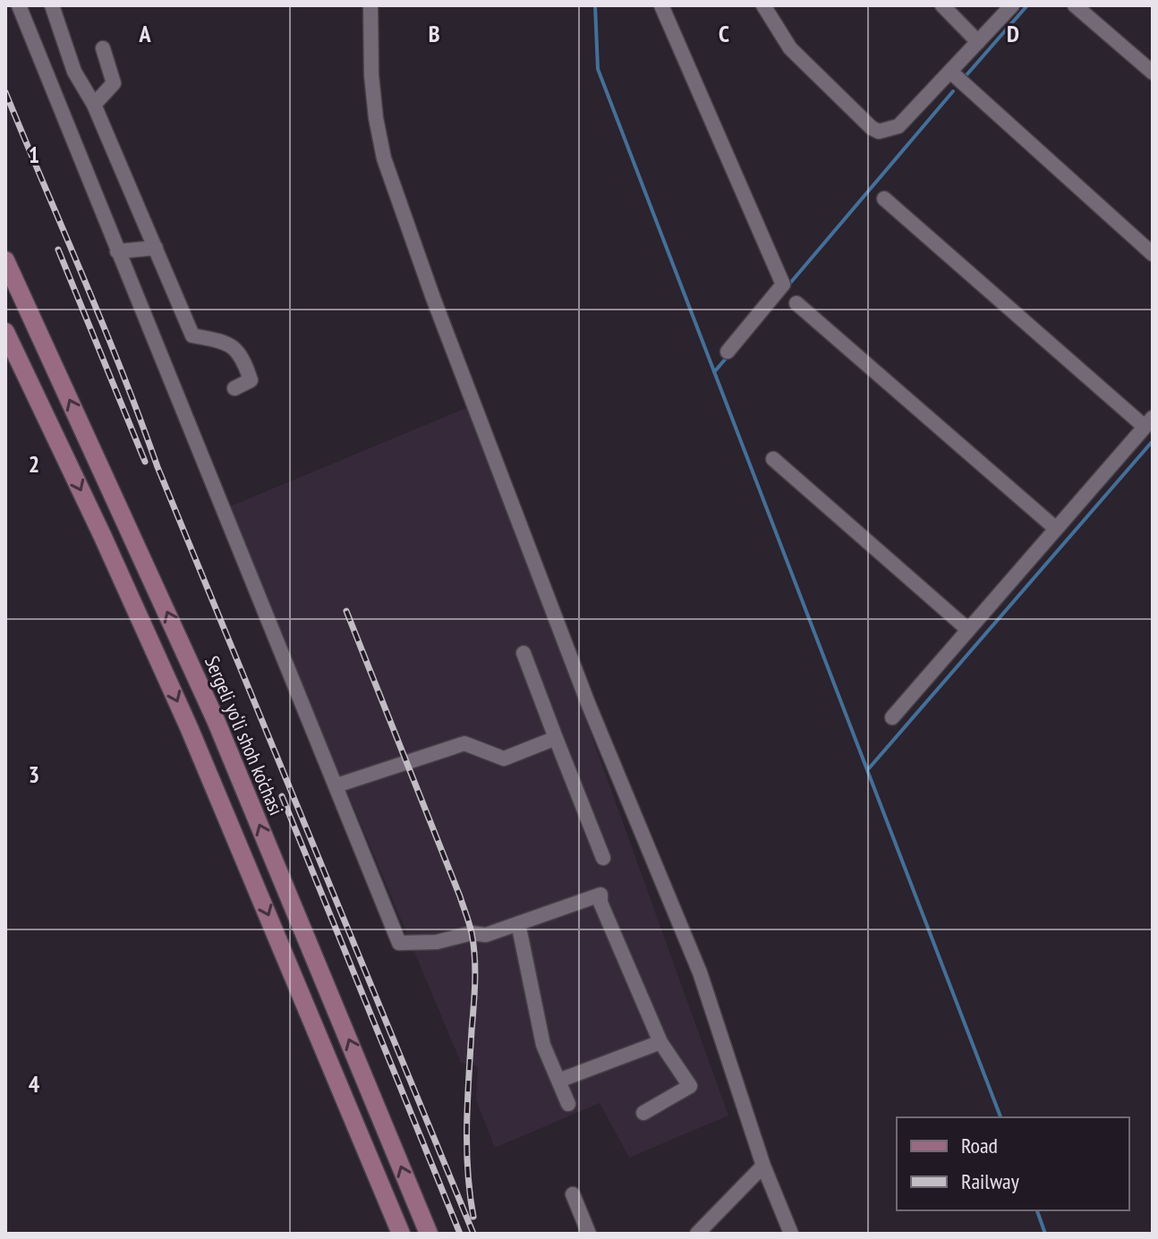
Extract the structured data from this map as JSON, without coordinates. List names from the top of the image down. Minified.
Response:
{"streets":{"main road":["Sergeli yo‘li shoh ko‘chasi"]},"legend":["Road","Railway"],"grid":{"columns":["A","B","C","D"],"rows":["1","2","3","4"]}}
